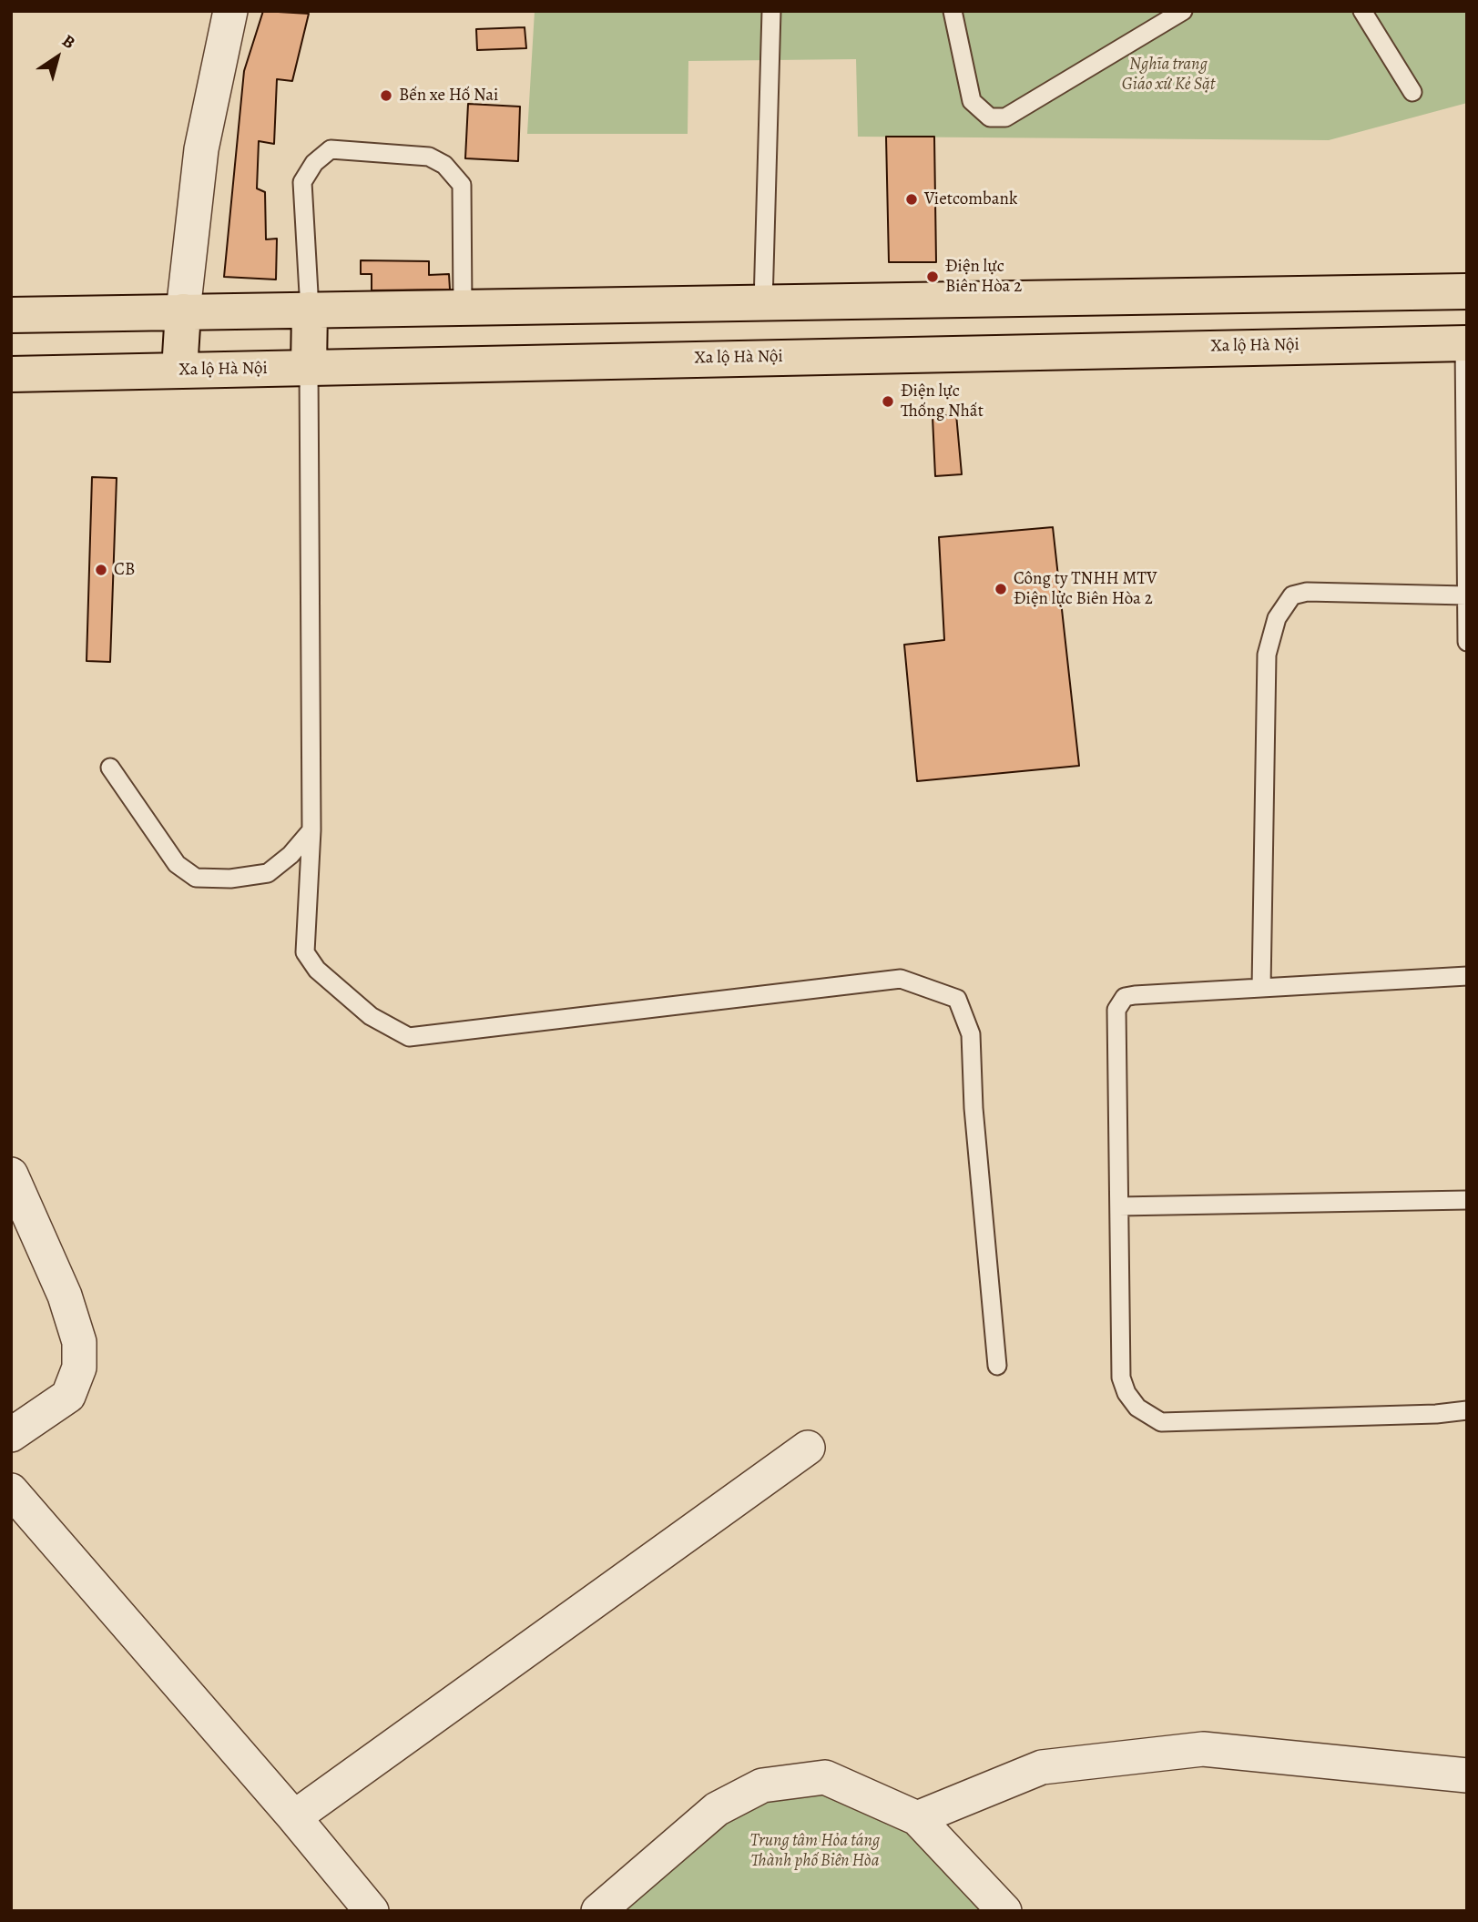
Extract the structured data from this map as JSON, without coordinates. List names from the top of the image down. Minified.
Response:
{"streets":{"highway":["Xa lộ Hà Nội"]},"parks":["Nghĩa trang Giáo xứ Kẻ Sặt","Trung tâm Hỏa táng Thành phố Biên Hòa"],"places":["Bến xe Hố Nai","Vietcombank","Điện lực Biên Hòa 2","Điện lực Thống Nhất","CB","Công ty TNHH MTV Điện lực Biên Hòa 2"],"north":"top right"}
